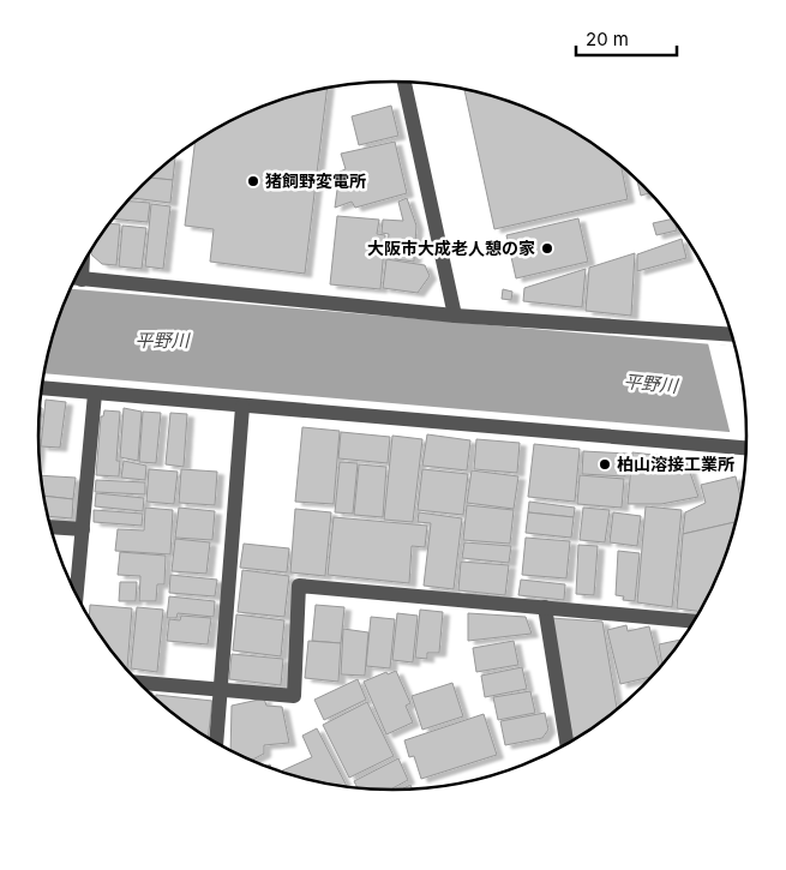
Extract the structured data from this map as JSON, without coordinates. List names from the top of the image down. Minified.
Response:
{"water":["平野川"],"places":["猪飼野変電所","大阪市大成老人憩の家","柏山溶接工業所"],"scale_bar":"20 m"}
